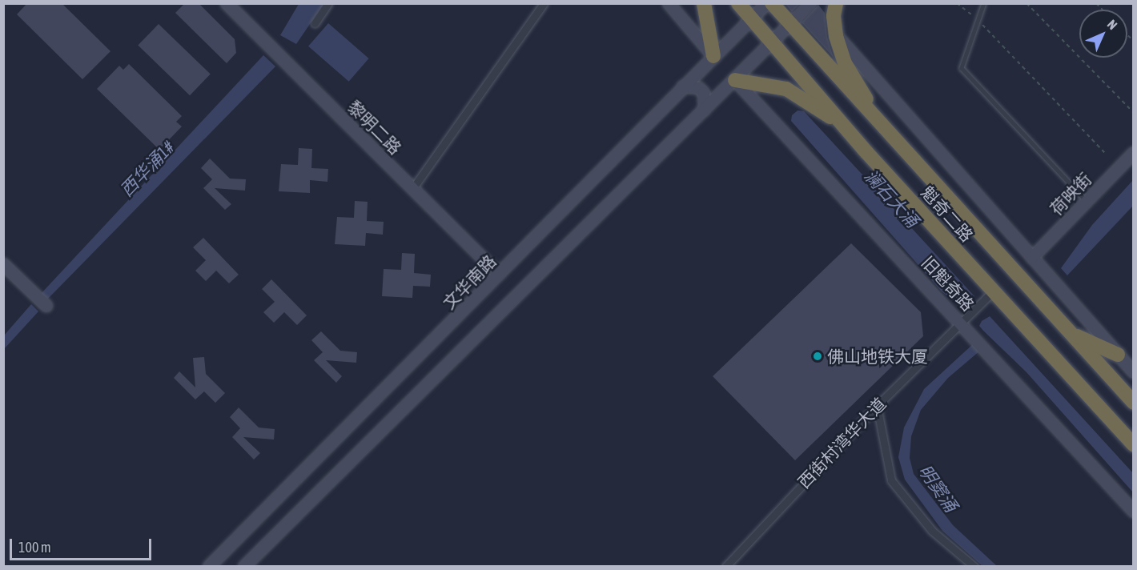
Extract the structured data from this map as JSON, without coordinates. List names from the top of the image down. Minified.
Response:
{"streets":{"highway":["魁奇二路"],"main road":["黎明二路","荷映街","文华南路","旧魁奇路"],"street":["西街村湾华大道"]},"crossings":[["黎明二路","文华南路"],["魁奇二路","文华南路"],["魁奇二路","西街村湾华大道"],["旧魁奇路","西街村湾华大道"]],"water":["西华涌1#","澜石大涌","明窦涌"],"places":["佛山地铁大厦"],"scale_bar":"100 m","north":"top right"}
